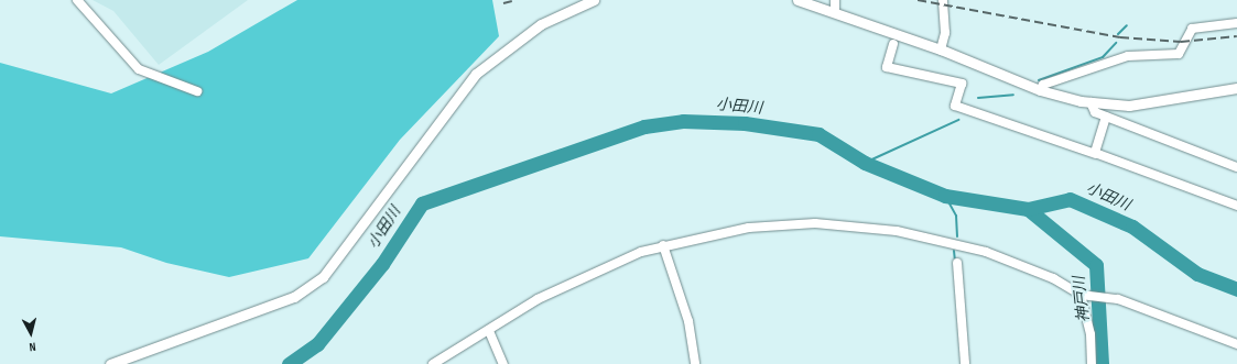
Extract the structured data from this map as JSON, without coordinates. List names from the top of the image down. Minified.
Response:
{"water":["小田川","神戸川"],"north":"bottom"}
